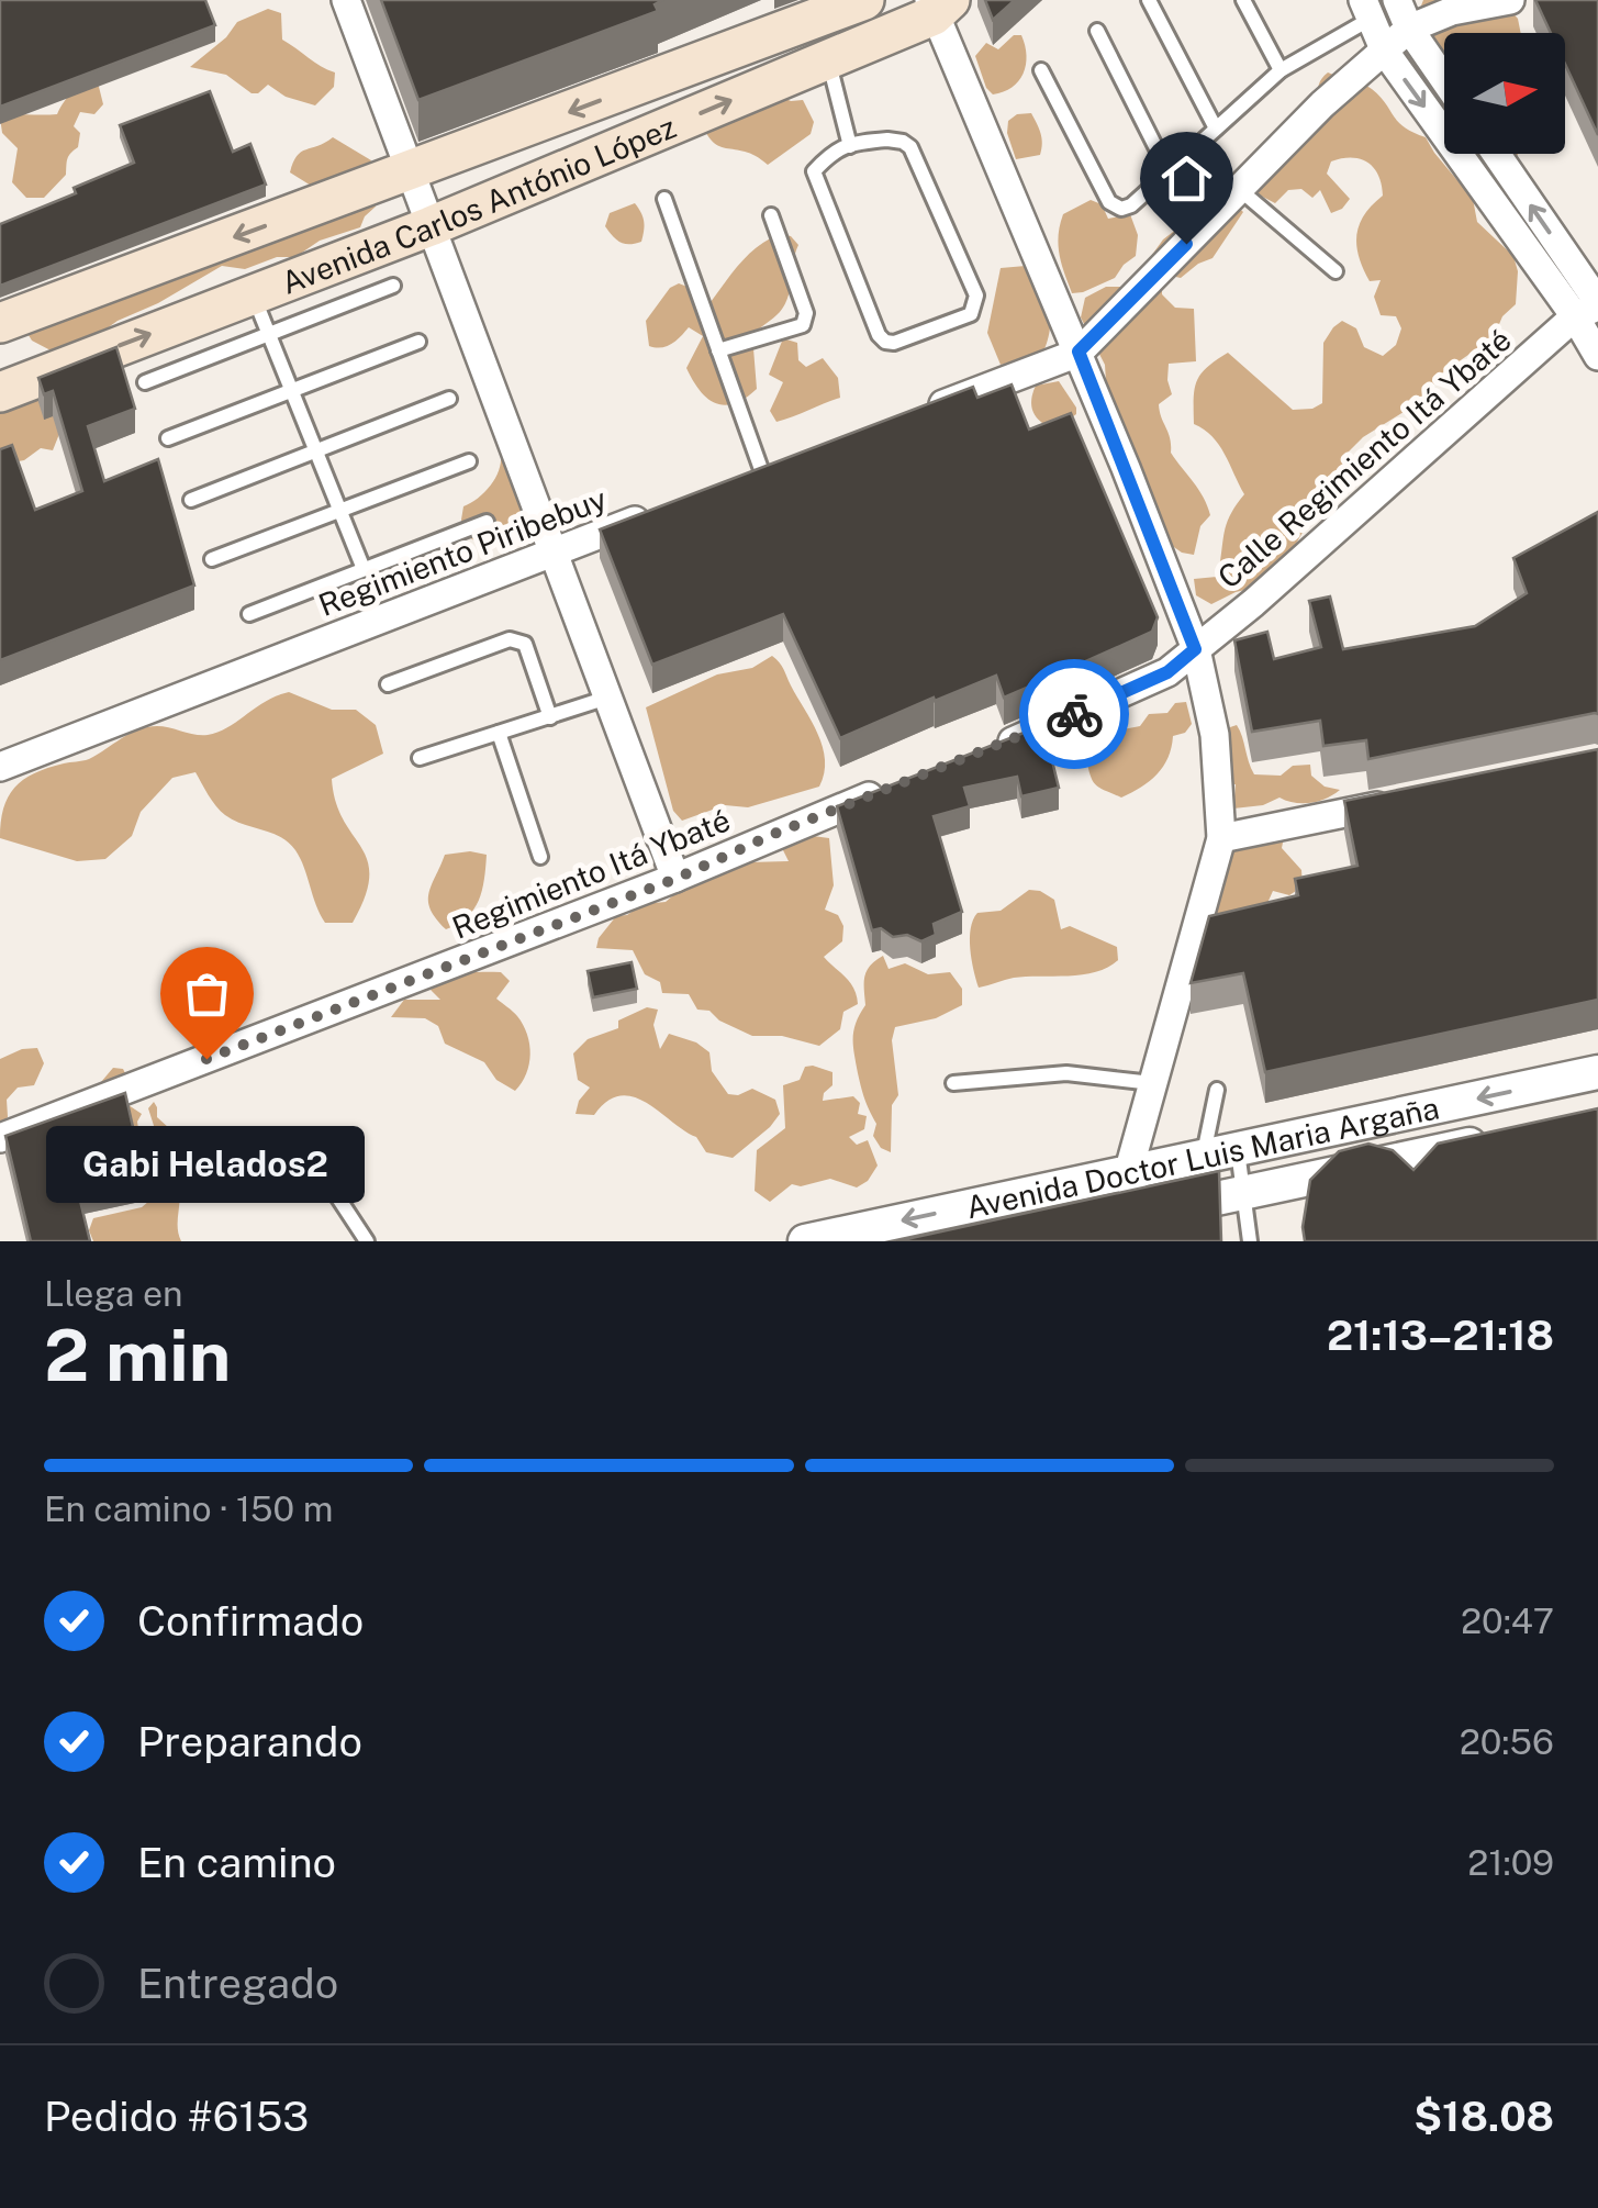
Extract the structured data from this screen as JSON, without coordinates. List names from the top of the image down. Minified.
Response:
{"streets":{"main road":["Avenida Carlos António López"],"street":["Calle Regimiento Itá Ybaté","Regimiento Piribebuy","Regimiento Itá Ybaté","Avenida Doctor Luis Maria Argaña"]},"places":["Gabi Helados2"],"north":"right","page":{"bubble":"Gabi Helados2","heading":["2 min","Llega en","21:13–21:18"],"panel":["Pedido #6153","$18.08"],"bar":"En camino · 150 m","list":[["Confirmado","20:47"],["Preparando","20:56"],["En camino","21:09"],"Entregado"]}}
